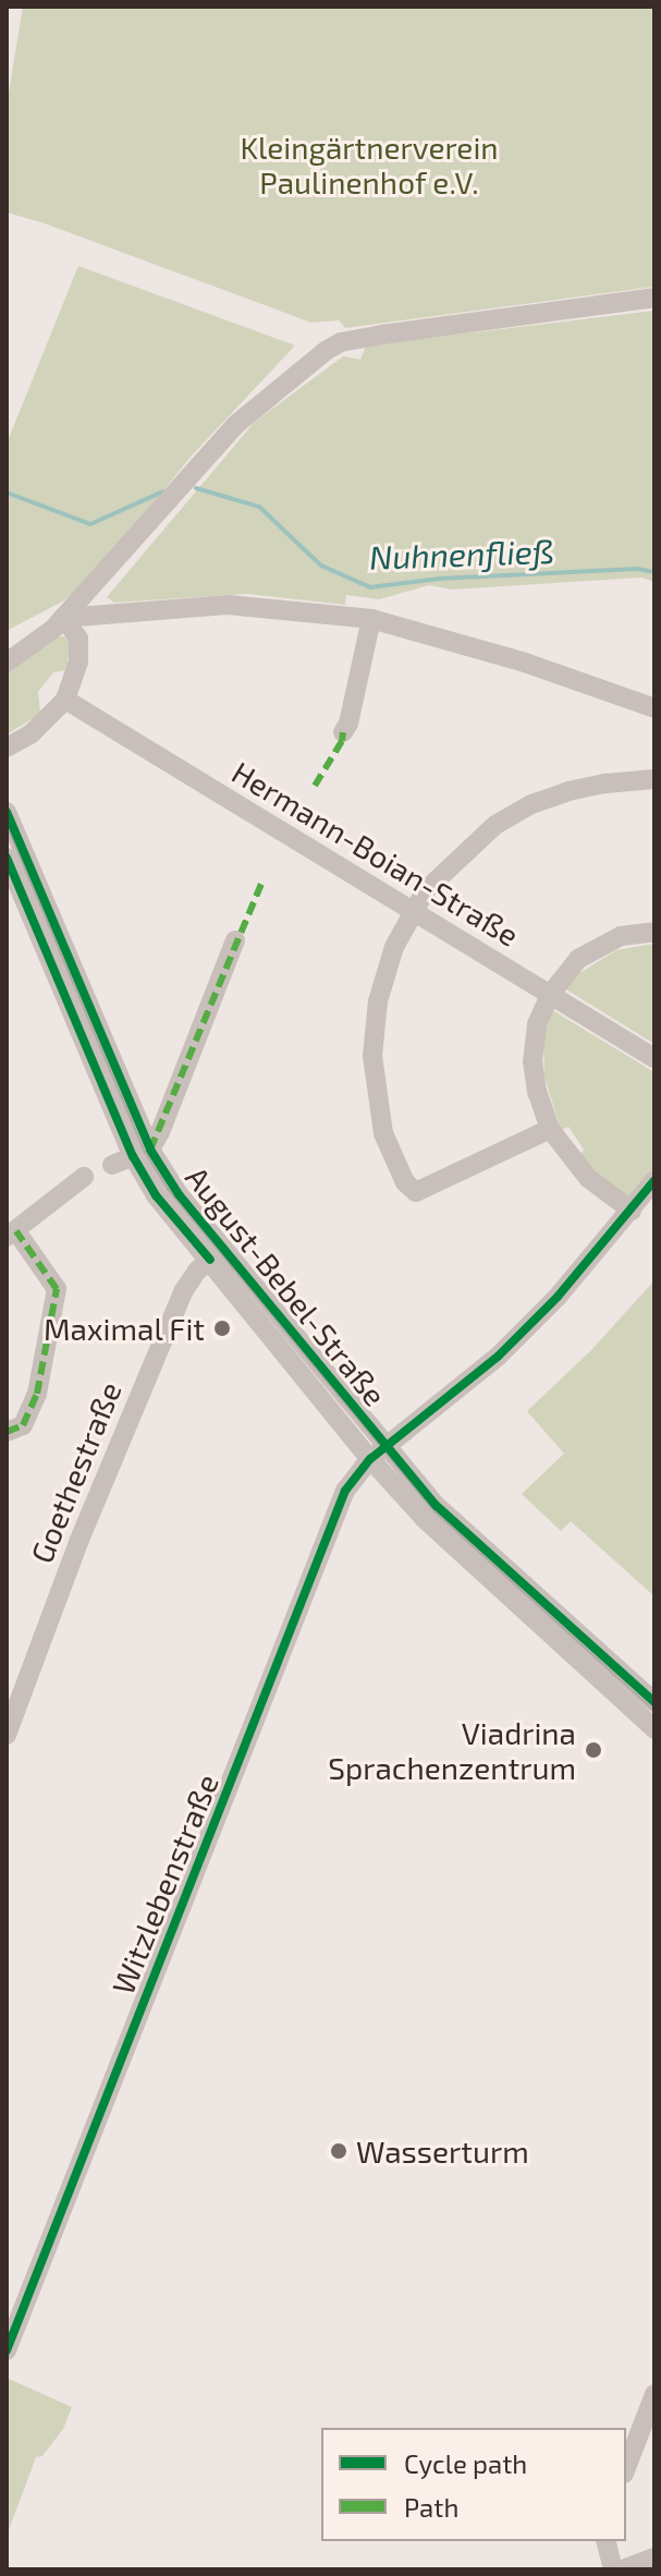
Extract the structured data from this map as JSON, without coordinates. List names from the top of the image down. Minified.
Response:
{"streets":{"street":["Hermann-Boian-Straße","August-Bebel-Straße","Goethestraße","Witzlebenstraße"]},"crossings":[["August-Bebel-Straße","Goethestraße"],["August-Bebel-Straße","Witzlebenstraße"]],"water":["Nuhnenfließ"],"parks":["Kleingärtnerverein Paulinenhof e.V."],"places":["Maximal Fit","Viadrina Sprachenzentrum","Wasserturm"],"legend":["Cycle path","Path"]}
